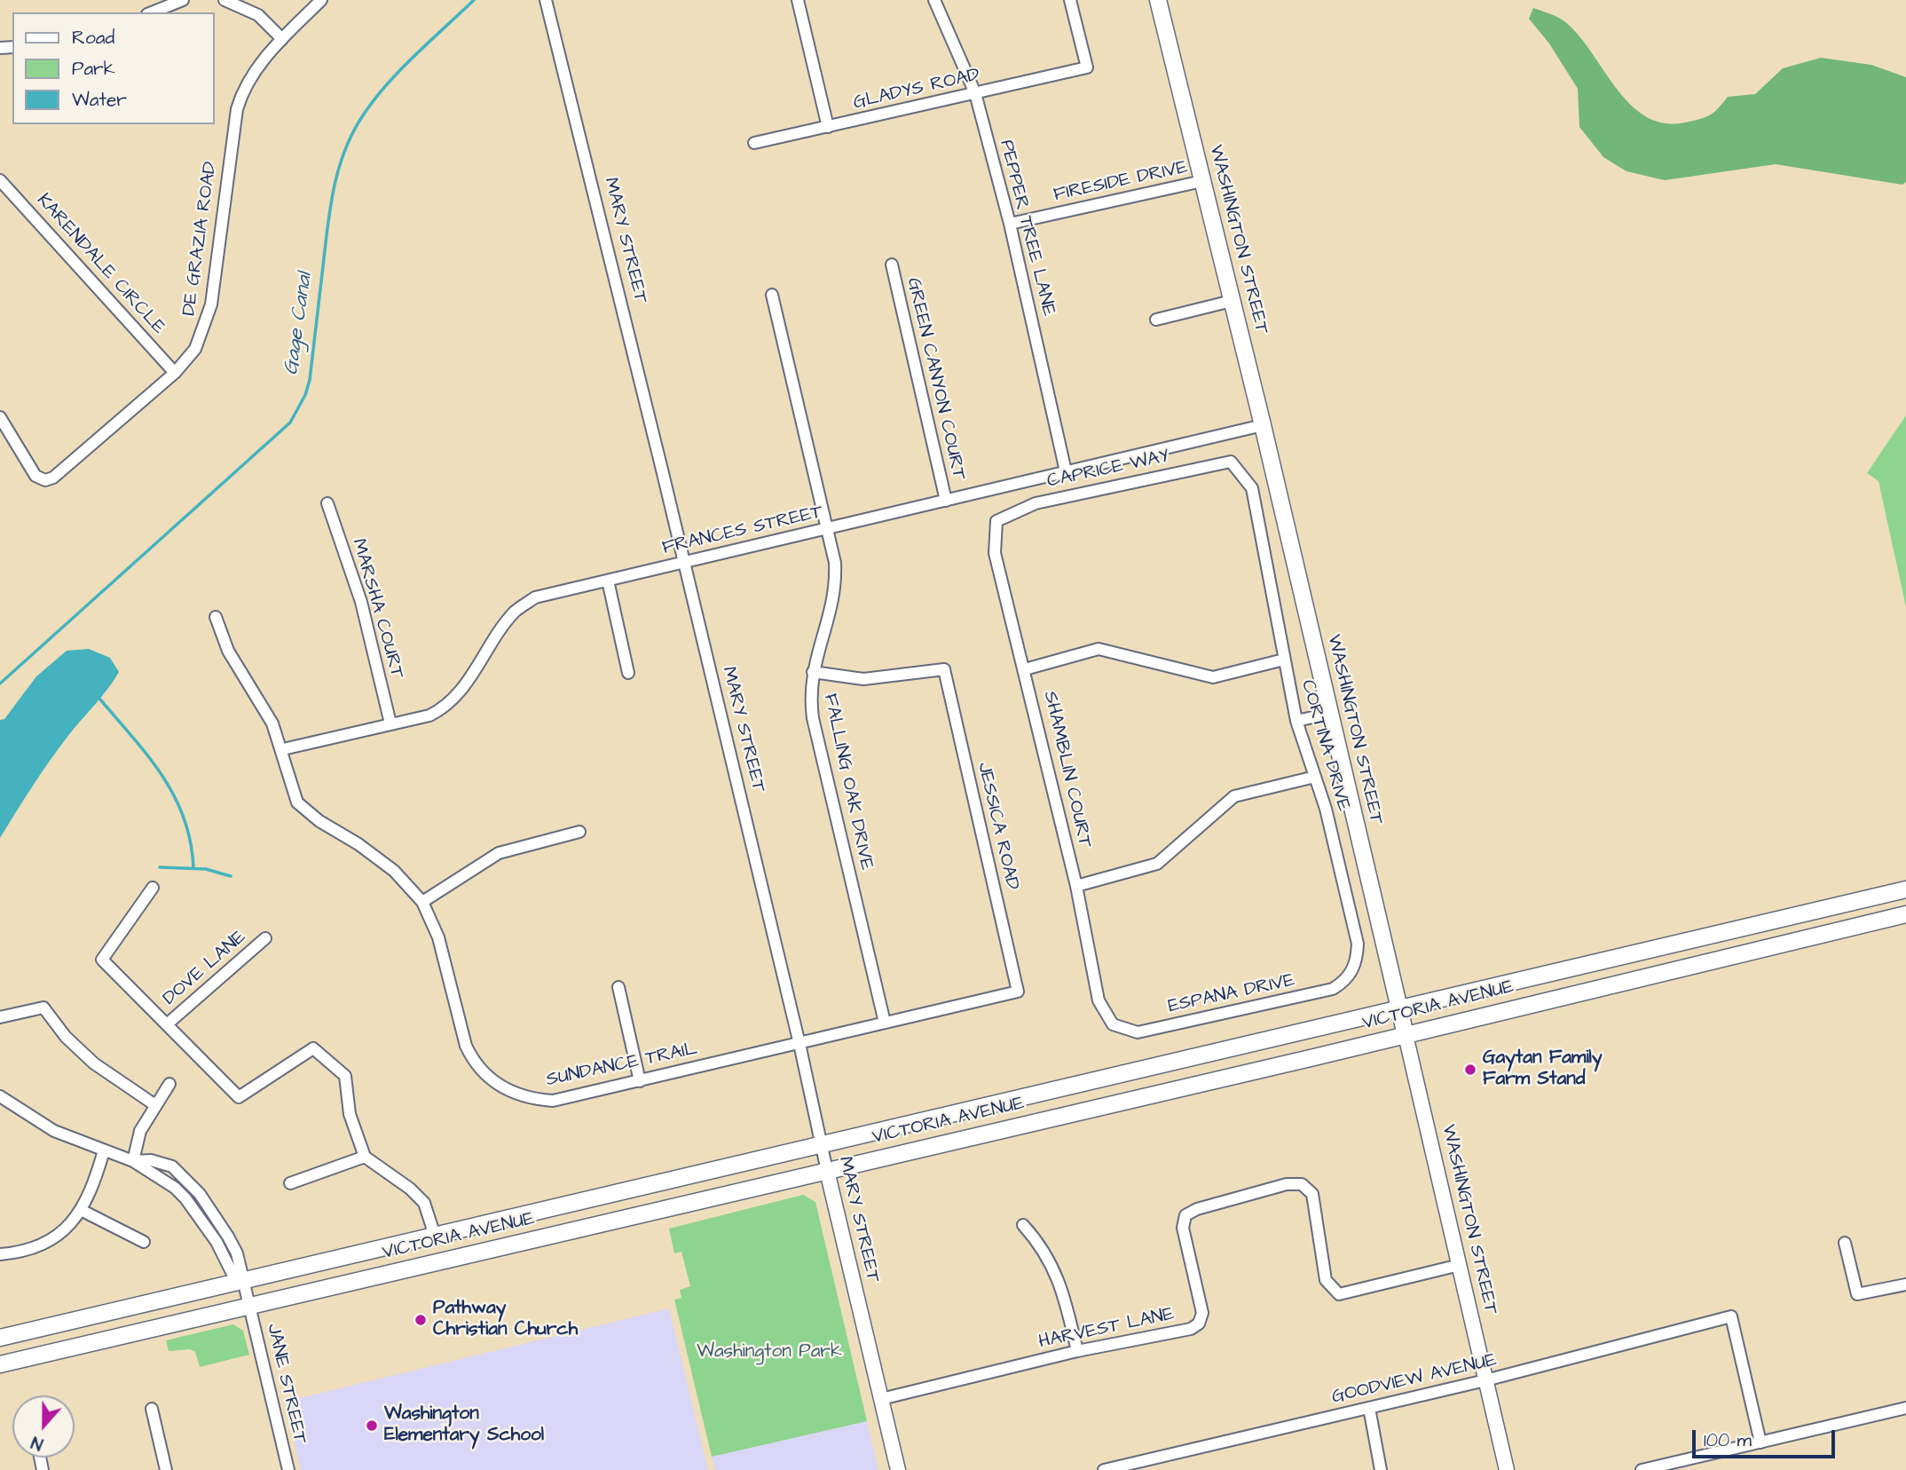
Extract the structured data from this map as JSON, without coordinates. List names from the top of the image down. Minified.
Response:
{"streets":{"main road":["WASHINGTON STREET","VICTORIA AVENUE"],"street":["GLADYS ROAD","FIRESIDE DRIVE","PEPPER TREE LANE","DE GRAZIA ROAD","MARY STREET","KARENDALE CIRCLE","GREEN CANYON COURT","CAPRICE WAY","FRANCES STREET","MARSHA COURT","CORTINA DRIVE","SHAMBLIN COURT","FALLING OAK DRIVE","JESSICA ROAD","DOVE LANE","ESPANA DRIVE","SUNDANCE TRAIL","HARVEST LANE","GOODVIEW AVENUE","JANE STREET"]},"crossings":[["GLADYS ROAD","PEPPER TREE LANE"],["FIRESIDE DRIVE","PEPPER TREE LANE"],["FIRESIDE DRIVE","WASHINGTON STREET"],["PEPPER TREE LANE","FRANCES STREET"],["DE GRAZIA ROAD","KARENDALE CIRCLE"],["WASHINGTON STREET","FRANCES STREET"],["WASHINGTON STREET","VICTORIA AVENUE"],["WASHINGTON STREET","HARVEST LANE"],["WASHINGTON STREET","GOODVIEW AVENUE"],["MARY STREET","FRANCES STREET"],["MARY STREET","VICTORIA AVENUE"],["MARY STREET","SUNDANCE TRAIL"],["MARY STREET","HARVEST LANE"],["GREEN CANYON COURT","FRANCES STREET"],["CAPRICE WAY","CORTINA DRIVE"],["CAPRICE WAY","SHAMBLIN COURT"],["FRANCES STREET","MARSHA COURT"],["FRANCES STREET","FALLING OAK DRIVE"],["FRANCES STREET","SUNDANCE TRAIL"],["CORTINA DRIVE","ESPANA DRIVE"],["SHAMBLIN COURT","ESPANA DRIVE"],["FALLING OAK DRIVE","JESSICA ROAD"],["FALLING OAK DRIVE","SUNDANCE TRAIL"],["JESSICA ROAD","SUNDANCE TRAIL"],["VICTORIA AVENUE","JANE STREET"]],"water":["Gage Canal"],"parks":["Washington Park"],"places":["Gaytan Family Farm Stand","Pathway Christian Church","Washington Elementary School"],"legend":["Road","Park","Water"],"scale_bar":"100 m","north":"bottom"}
